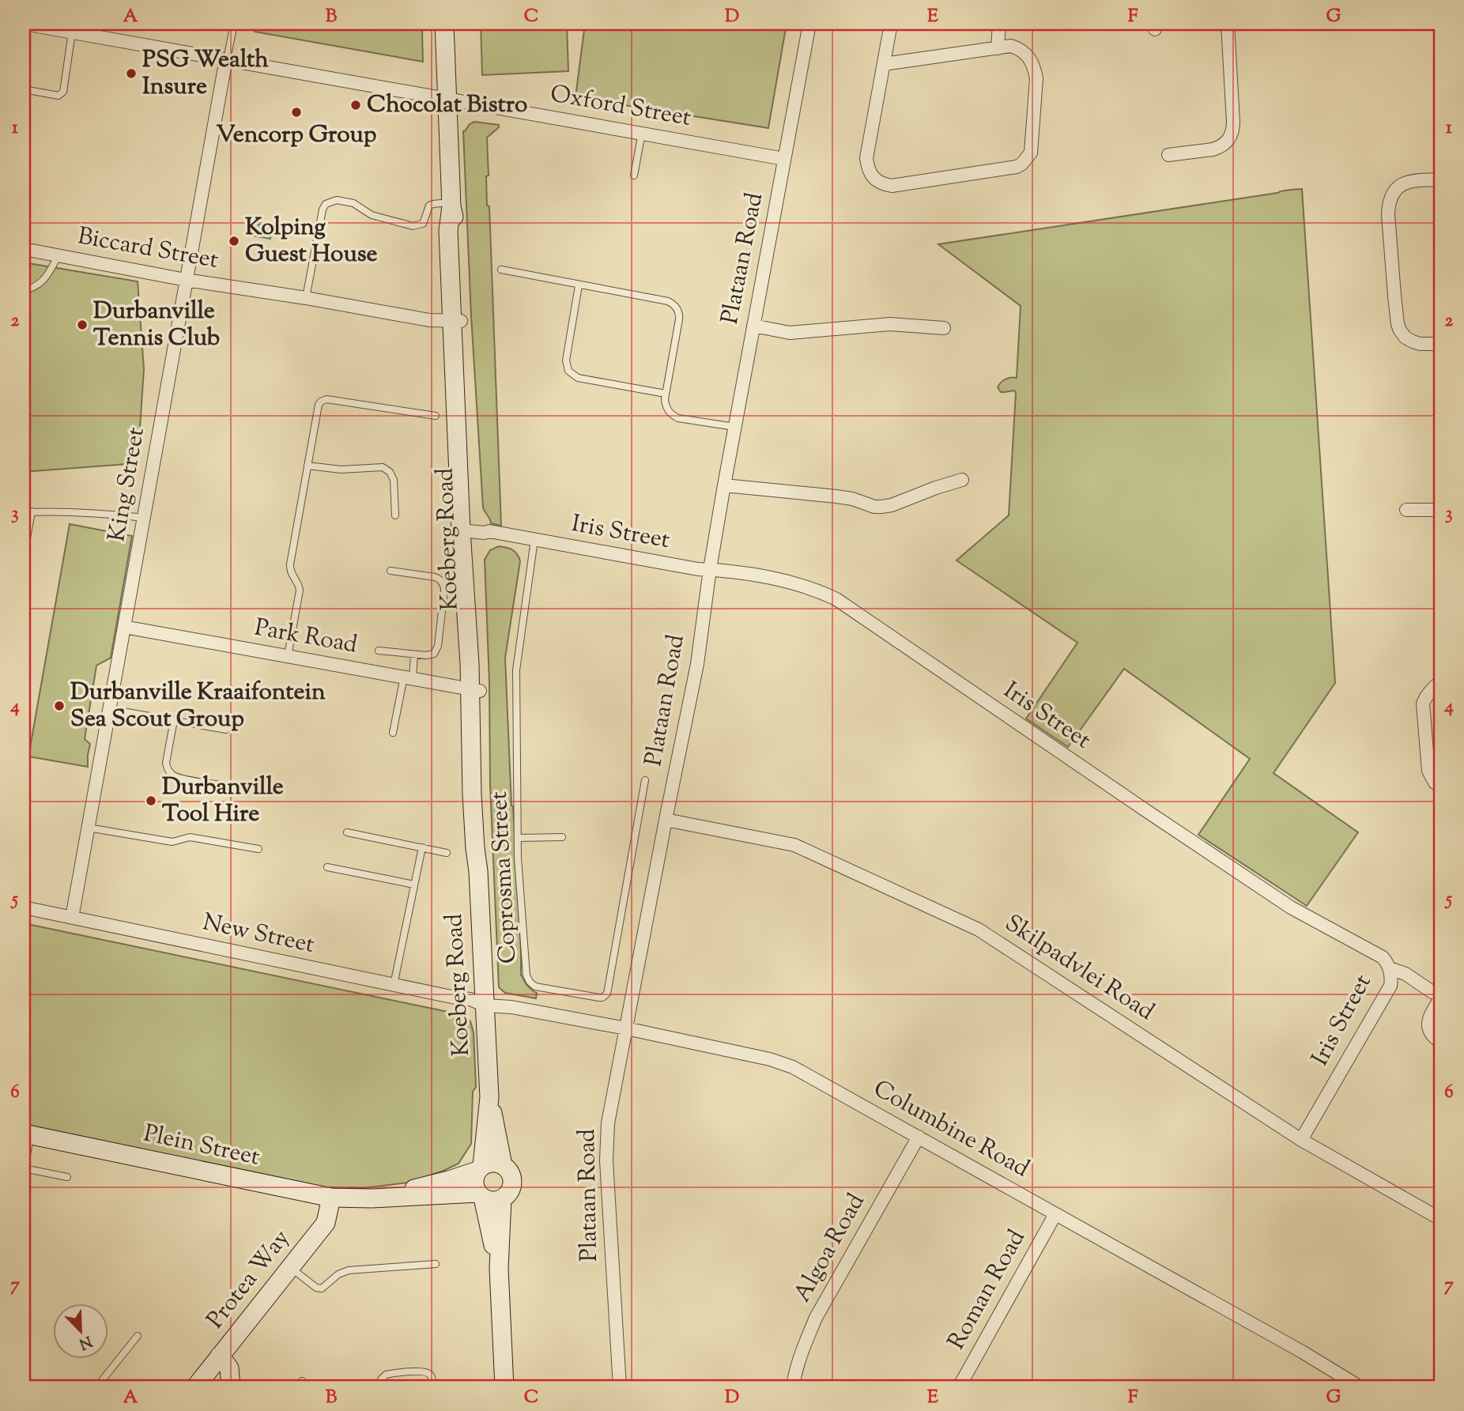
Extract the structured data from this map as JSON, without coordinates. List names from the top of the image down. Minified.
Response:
{"streets":{"main road":["Koeberg Road","Plein Street","Protea Way"],"street":["Oxford Street","Biccard Street","Plataan Road","King Street","Iris Street","Park Road","New Street","Skilpadvlei Road","Columbine Road","Algoa Road","Roman Road"],"lane":["Coprosma Street"]},"crossings":[["Oxford Street","Plataan Road"],["Oxford Street","King Street"],["Oxford Street","Koeberg Road"],["Biccard Street","King Street"],["Biccard Street","Koeberg Road"],["Plataan Road","Iris Street"],["Plataan Road","Skilpadvlei Road"],["Plataan Road","Columbine Road"],["King Street","Park Road"],["King Street","New Street"],["Iris Street","Koeberg Road"],["Iris Street","Coprosma Street"],["Iris Street","Skilpadvlei Road"],["Koeberg Road","Park Road"],["Koeberg Road","New Street"],["Koeberg Road","Columbine Road"],["Koeberg Road","Plein Street"],["New Street","Columbine Road"],["Columbine Road","Algoa Road"],["Columbine Road","Roman Road"],["Plein Street","Protea Way"]],"places":["PSG Wealth Insure","Chocolat Bistro","Vencorp Group","Kolping Guest House","Durbanville Tennis Club","Durbanville Kraaifontein Sea Scout Group","Durbanville Tool Hire"],"north":"bottom right","grid":{"columns":["A","B","C","D","E","F","G"],"rows":["1","2","3","4","5","6","7"]}}
